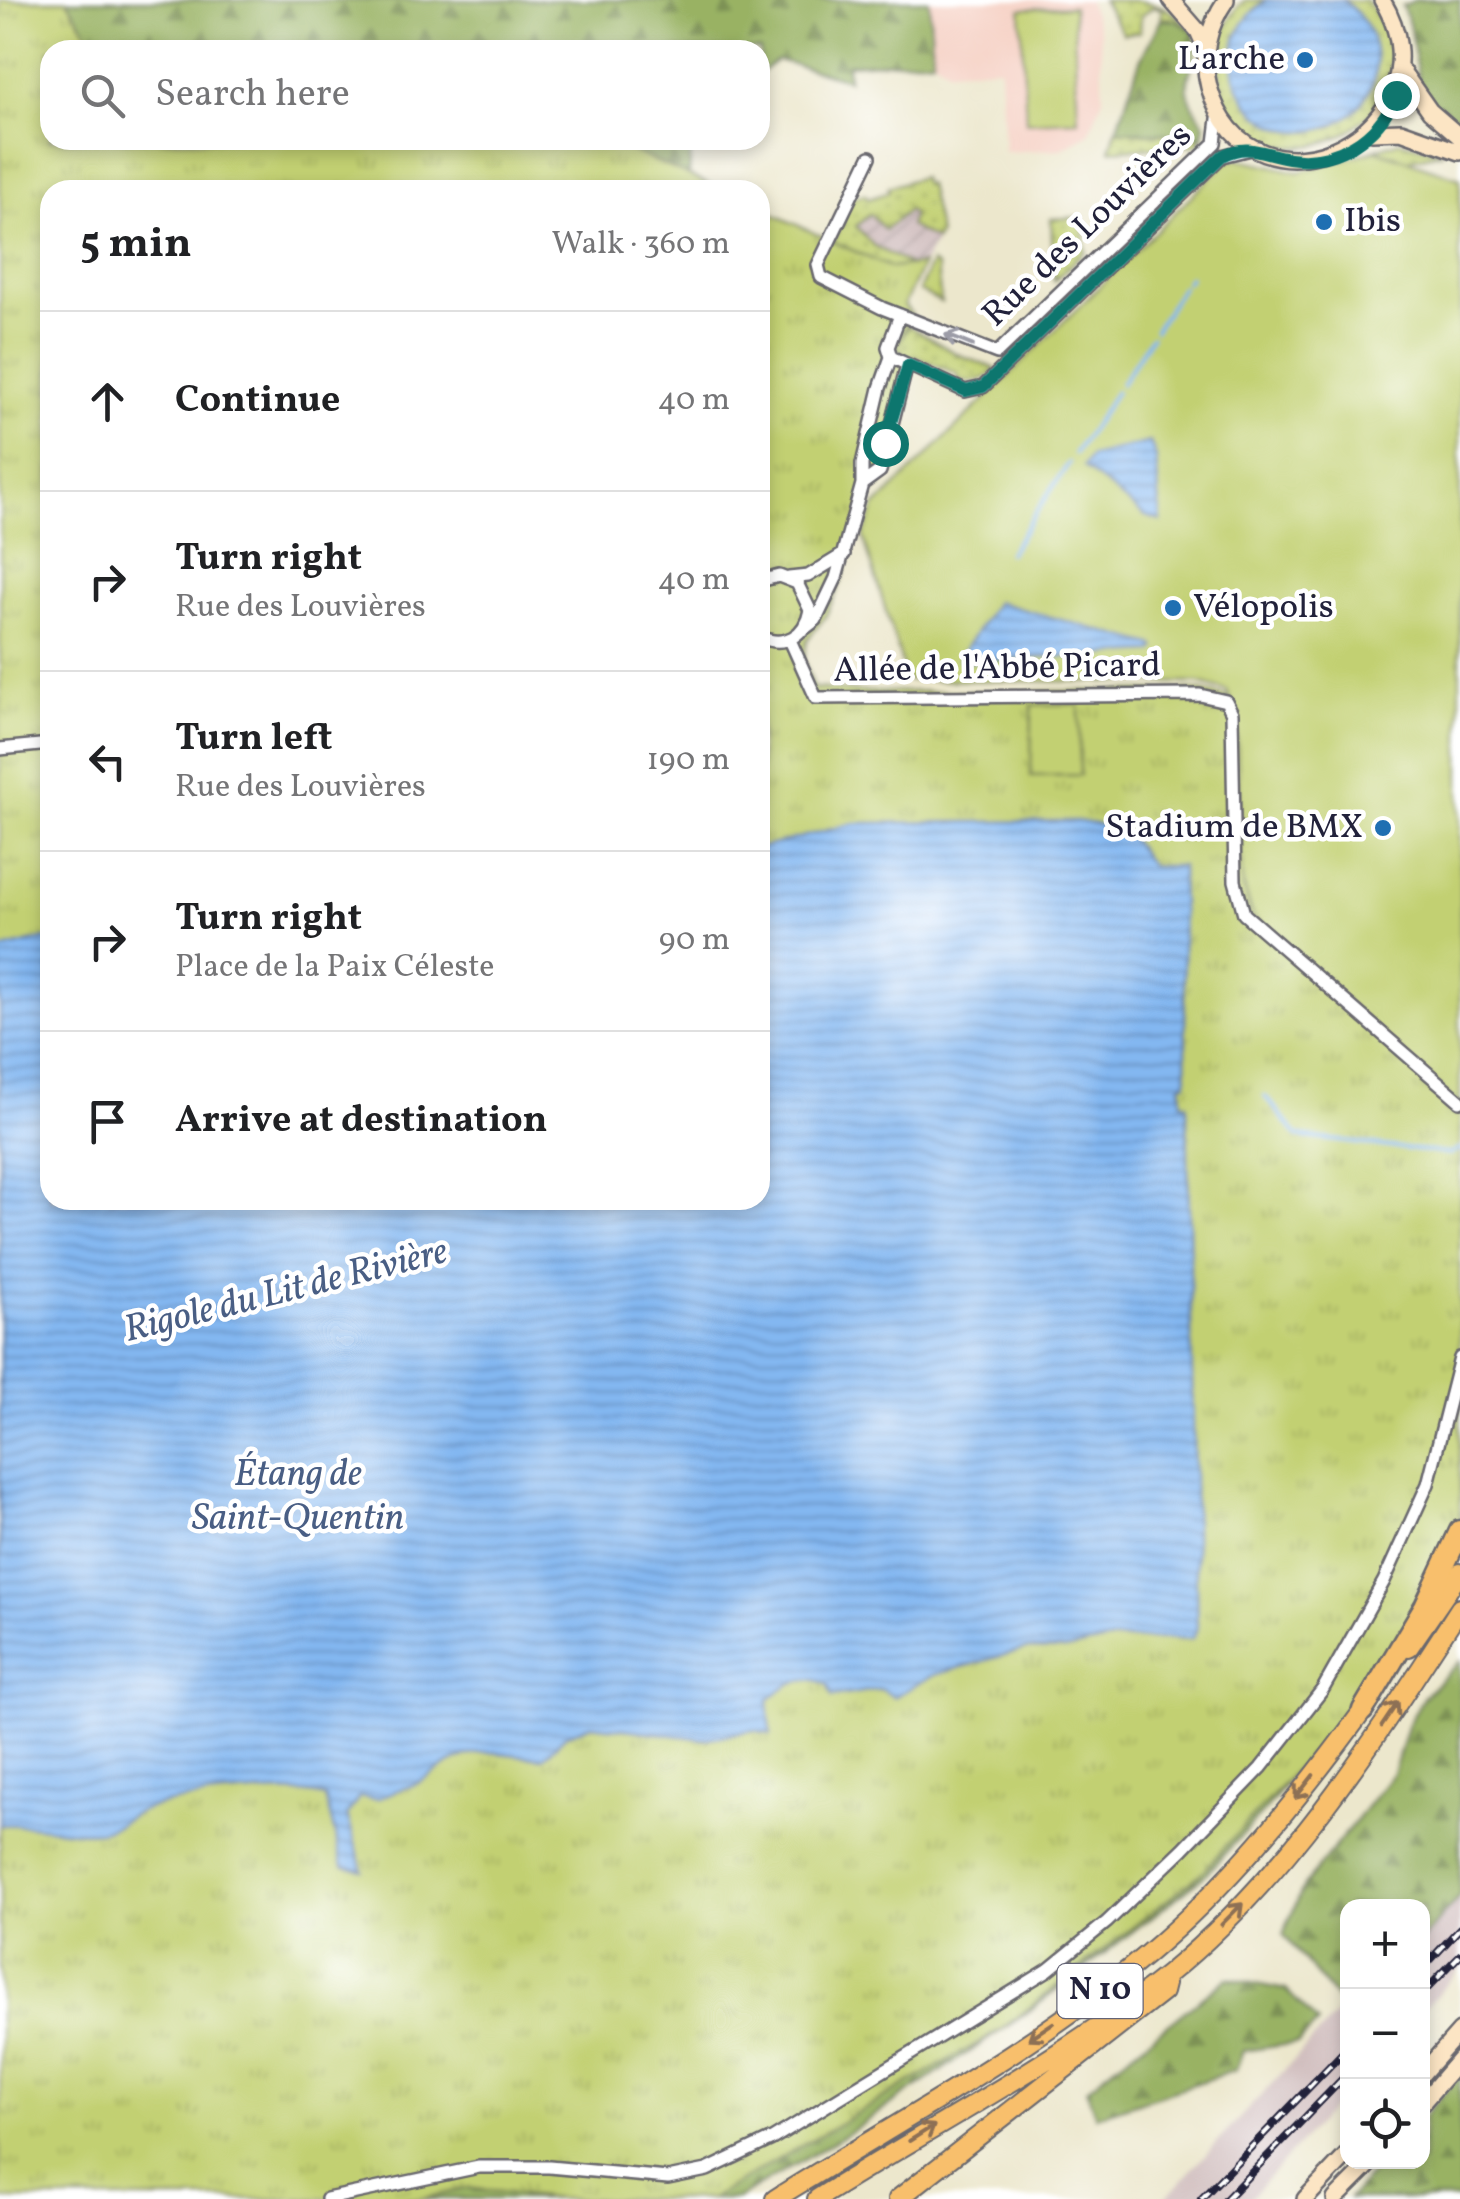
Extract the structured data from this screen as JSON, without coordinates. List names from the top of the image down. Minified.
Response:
{"streets":{"highway":["N 10"],"street":["Rue des Louvières","Allée de l'Abbé Picard"]},"water":["Rigole du Lit de Rivière","Étang de Saint-Quentin"],"places":["L'arche","Ibis","Vélopolis","Stadium de BMX"],"page":{"search":"Search here","heading":["5 min","Walk · 360 m"],"list":[["Continue","40 m"],["Turn right","Rue des Louvières","40 m"],["Turn left","Rue des Louvières","190 m"],["Turn right","Place de la Paix Céleste","90 m"],"Arrive at destination"],"map_buttons":["+","−"]}}
